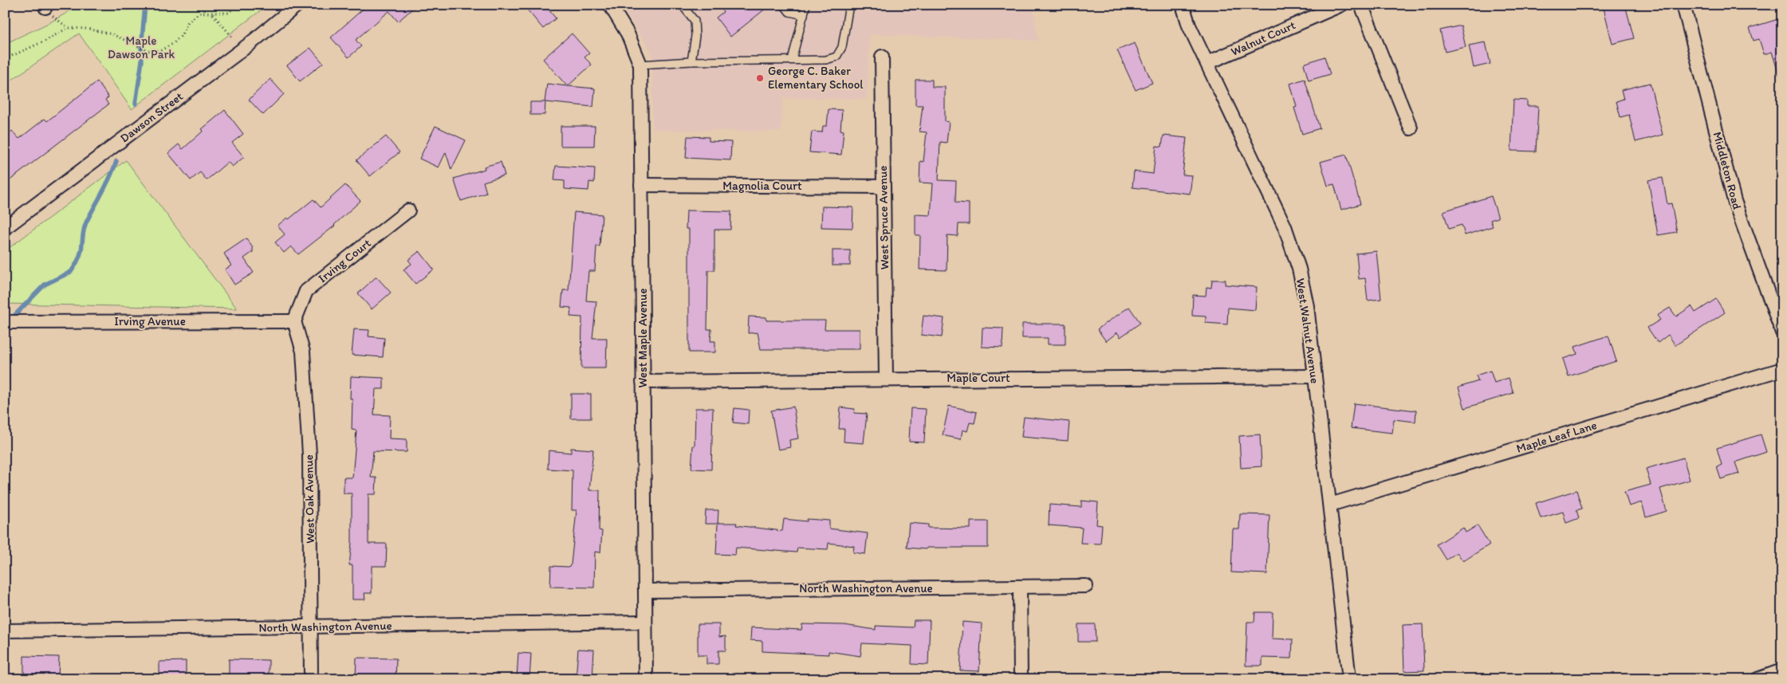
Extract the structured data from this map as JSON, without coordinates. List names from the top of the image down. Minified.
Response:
{"streets":{"street":["Walnut Court","Dawson Street","Middleton Road","Magnolia Court","West Spruce Avenue","Irving Court","Irving Avenue","West Walnut Avenue","West Maple Avenue","Maple Court","Maple Leaf Lane","West Oak Avenue","North Washington Avenue"]},"crossings":[["Walnut Court","West Walnut Avenue"],["Magnolia Court","West Spruce Avenue"],["Magnolia Court","West Maple Avenue"],["West Spruce Avenue","Maple Court"],["Irving Court","Irving Avenue"],["Irving Court","West Oak Avenue"],["Irving Avenue","West Oak Avenue"],["West Walnut Avenue","Maple Court"],["West Walnut Avenue","Maple Leaf Lane"],["West Maple Avenue","Maple Court"],["West Maple Avenue","North Washington Avenue"],["West Oak Avenue","North Washington Avenue"]],"parks":["Maple Dawson Park"],"places":["George C. Baker Elementary School"]}
